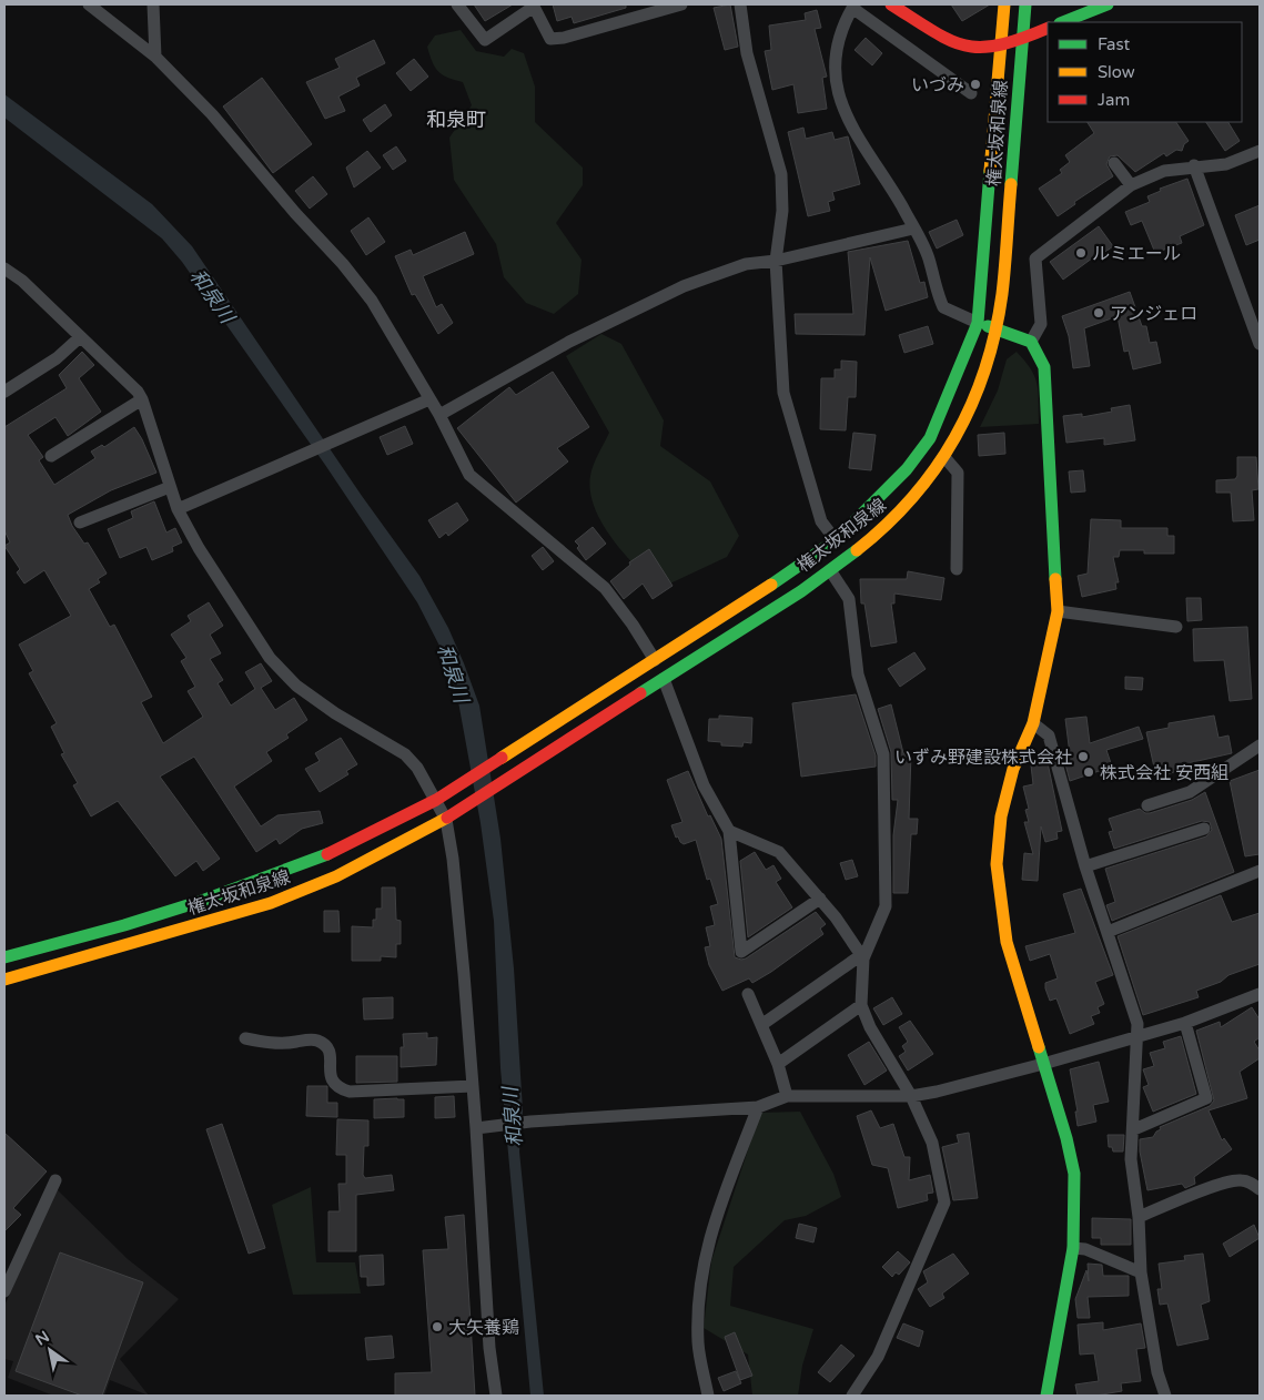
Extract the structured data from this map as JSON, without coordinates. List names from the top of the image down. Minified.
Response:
{"streets":{"street":["権太坂和泉線"]},"districts":["和泉町"],"water":["和泉川"],"places":["いづみ","ルミエール","アンジェロ","いずみ野建設株式会社","株式会社 安西組","大矢養鶏"],"legend":["Fast","Slow","Jam"],"north":"top left"}
